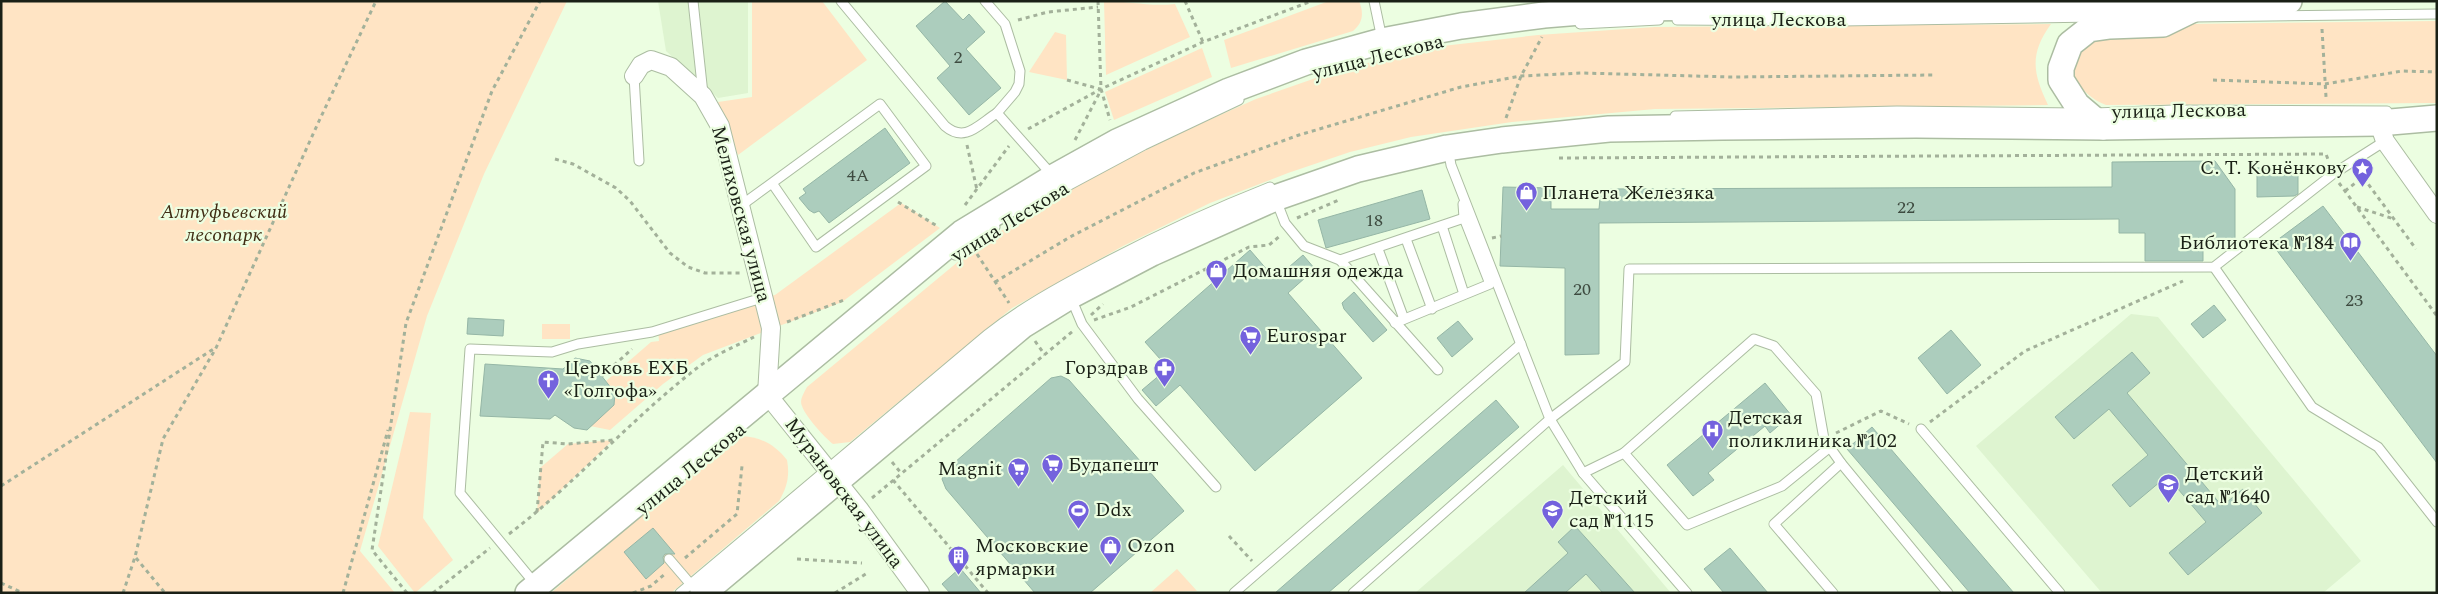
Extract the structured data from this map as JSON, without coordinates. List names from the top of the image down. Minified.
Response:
{"streets":{"main road":["улица Лескова"],"street":["Мелиховская улица","Мурановская улица"]},"crossings":[["улица Лескова","Мелиховская улица"],["улица Лескова","Мурановская улица"],["Мелиховская улица","Мурановская улица"]],"parks":["Алтуфьевский лесопарк"],"places":{"place":["С. Т. Конёнкову"],"shop":["Планета Железяка","Домашняя одежда","Ozon"],"library":["Библиотека №184"],"supermarket":["Eurospar","Будапешт","Magnit"],"pharmacy":["Горздрав"],"church":["Церковь ЕХБ «Голгофа»"],"hospital":["Детская поликлиника №102"],"school or university":["Детский сад №1640","Детский сад №1115"],"sports":["Ddx"],"building":["Московские ярмарки"]},"house_numbers":["2","4А","22","18","20","23"]}
